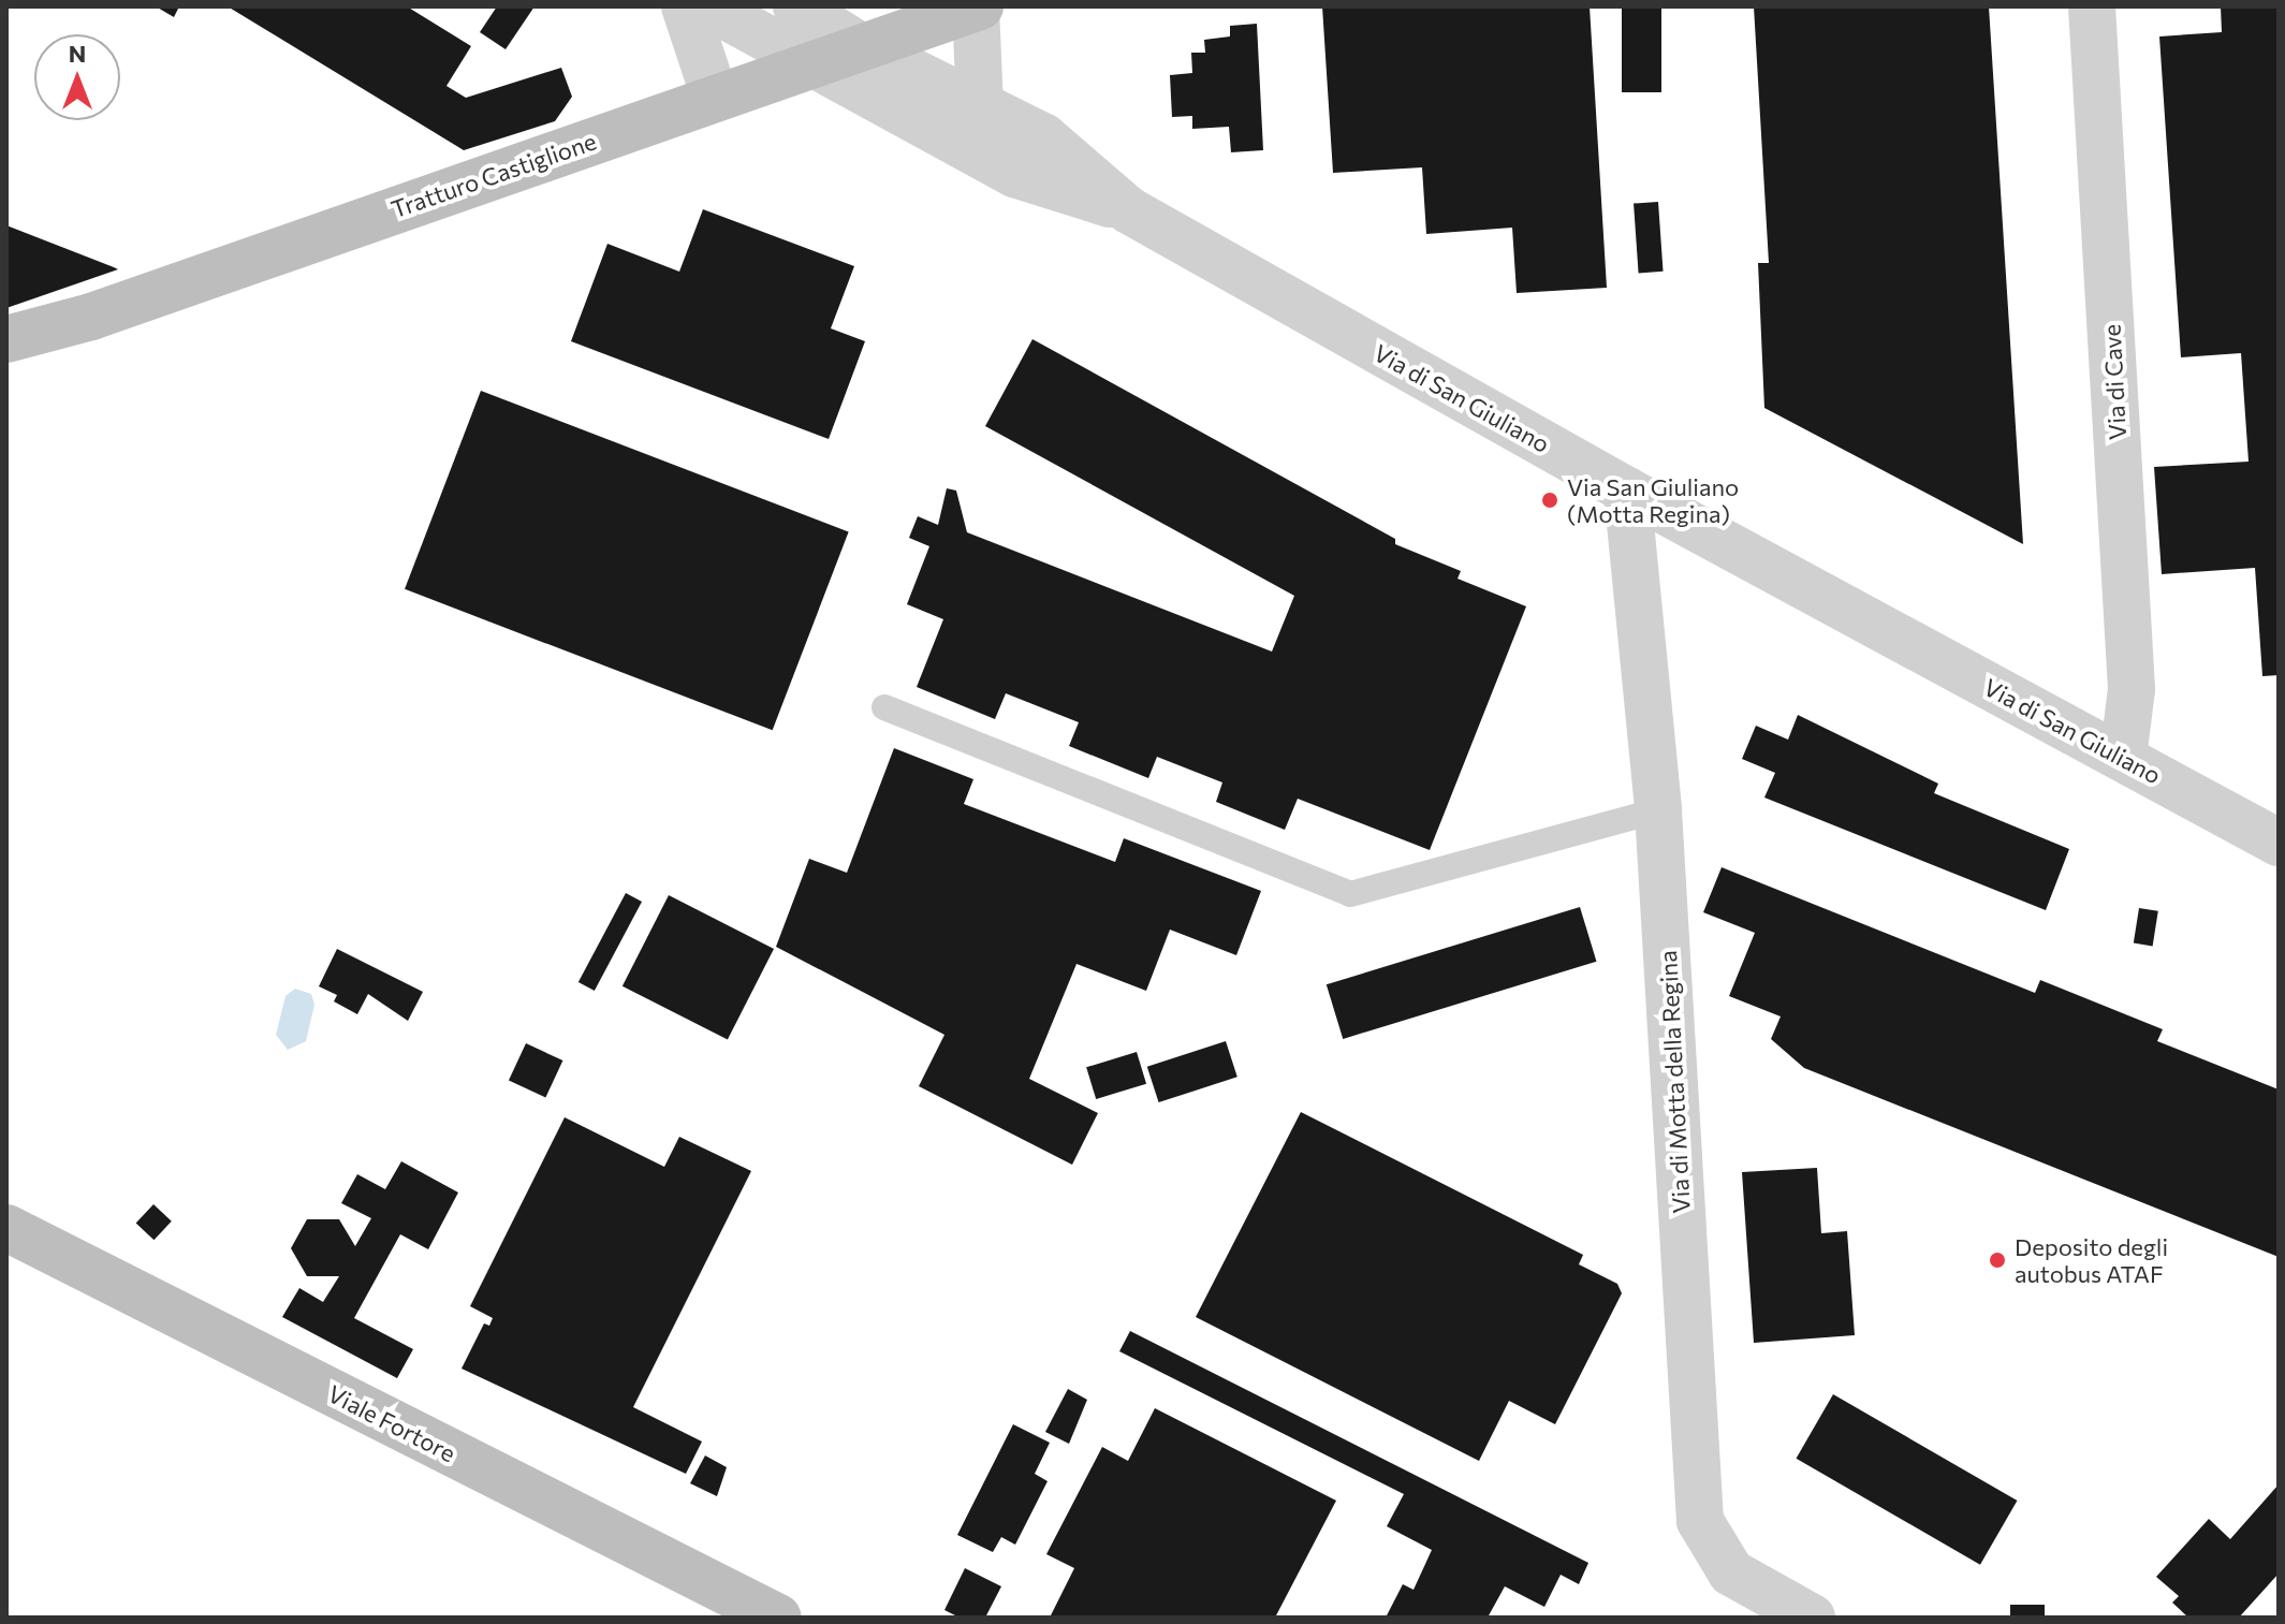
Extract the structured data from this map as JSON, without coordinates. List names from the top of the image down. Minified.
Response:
{"streets":{"street":["Tratturo Castiglione","Via di Cave","Via di San Giuliano","Via di Motta della Regina","Viale Fortore"]},"crossings":[["Tratturo Castiglione","Via di San Giuliano"],["Via di Cave","Via di San Giuliano"],["Via di San Giuliano","Via di Motta della Regina"]],"places":["Via San Giuliano (Motta Regina)","Deposito degli autobus ATAF"],"north":"top"}
